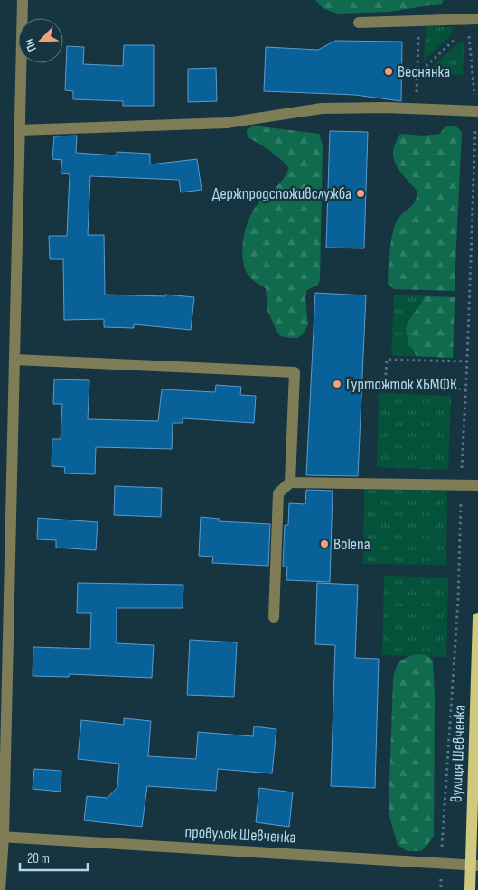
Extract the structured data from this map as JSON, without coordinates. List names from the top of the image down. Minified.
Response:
{"streets":{"main road":["вулиця Шевченка"],"street":["провулок Шевченка"]},"crossings":[["вулиця Шевченка","провулок Шевченка"]],"places":["Веснянка","Держпродспоживслужба","Гуртожток ХБМФК","Bolena"],"scale_bar":"20 m","north":"bottom left"}
